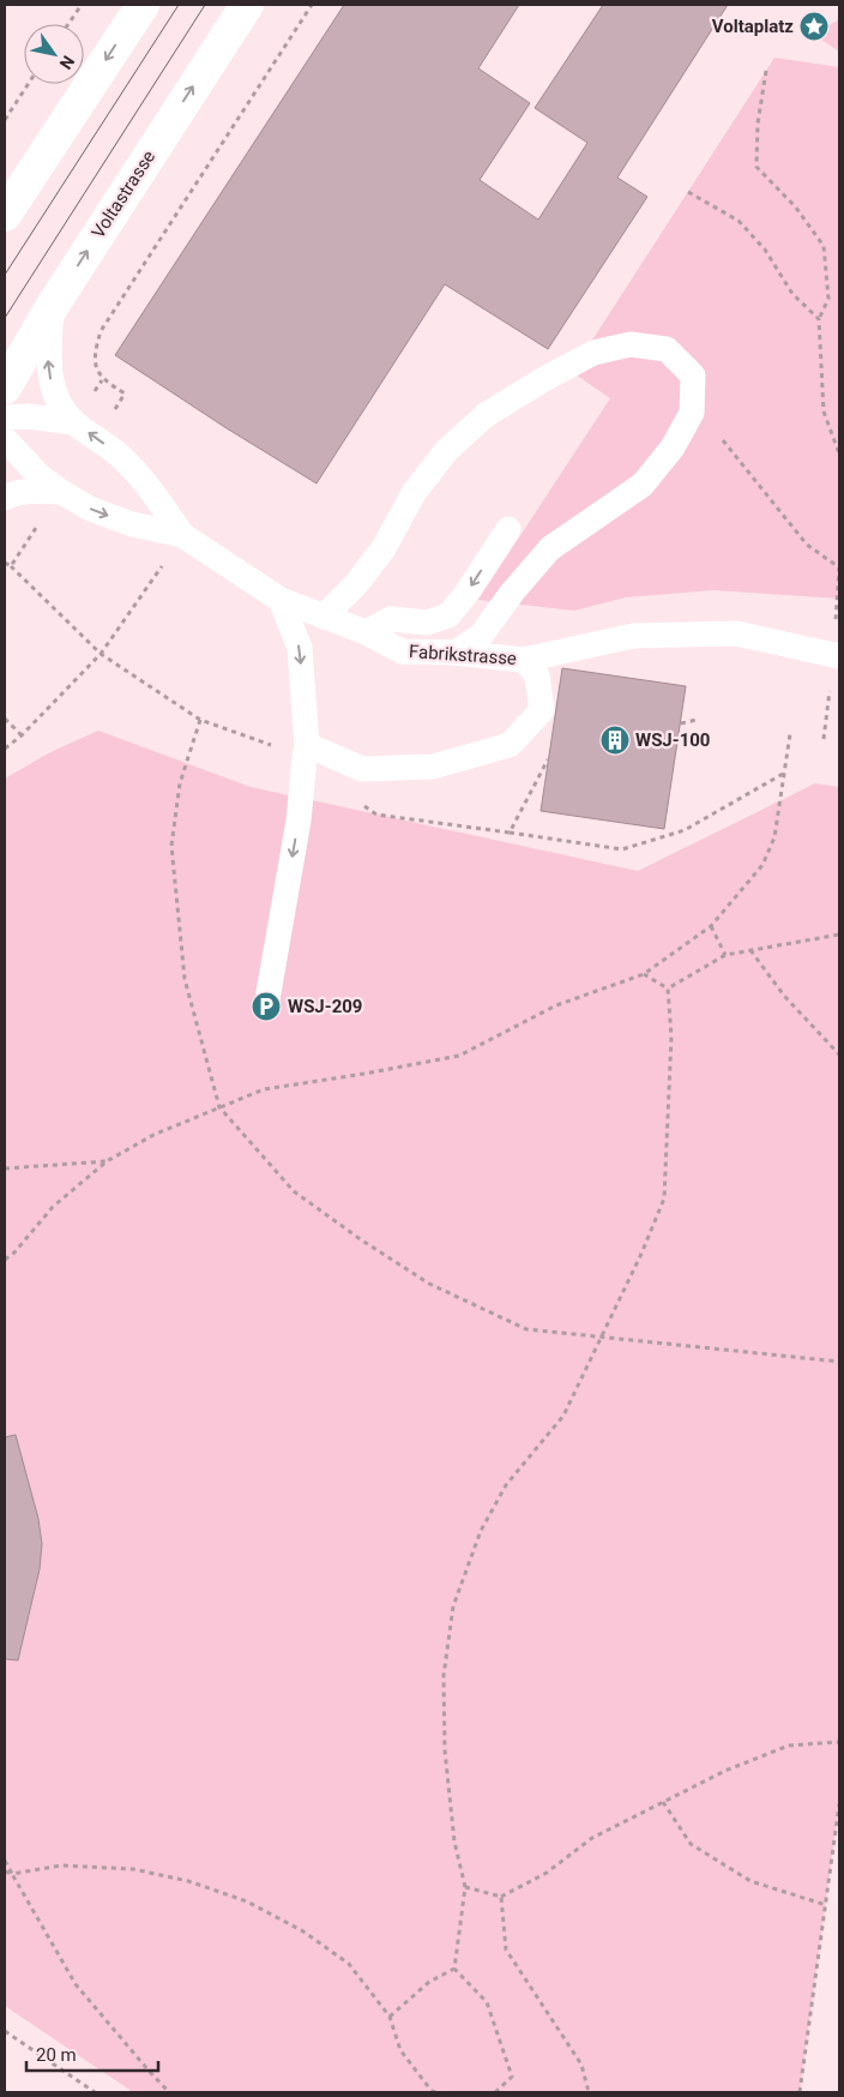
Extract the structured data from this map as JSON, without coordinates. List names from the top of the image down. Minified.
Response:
{"streets":{"main road":["Voltastrasse"],"lane":["Fabrikstrasse"]},"crossings":[["Voltastrasse","Fabrikstrasse"]],"places":{"place":["Voltaplatz"],"building":["WSJ-100"],"parking":["WSJ-209"]},"scale_bar":"20 m","north":"bottom right"}
